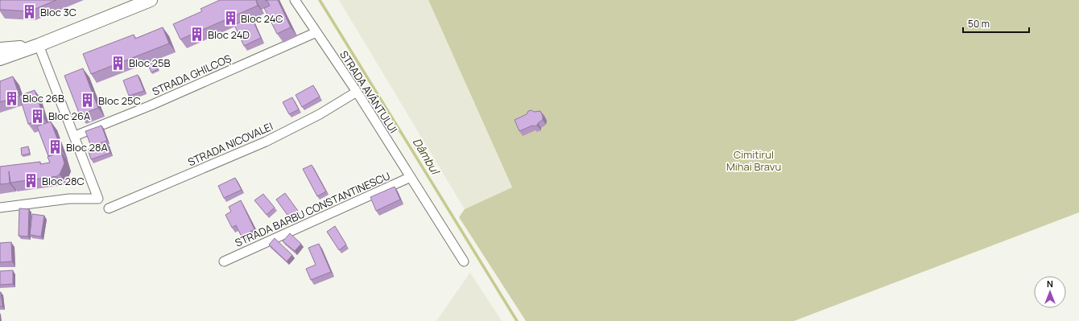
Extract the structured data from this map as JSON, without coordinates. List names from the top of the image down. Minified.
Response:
{"streets":{"street":["STRADA GHILCOȘ","STRADA AVÂNTULUI","STRADA NICOVALEI","STRADA BARBU CONSTANTINESCU"]},"crossings":[["STRADA GHILCOȘ","STRADA AVÂNTULUI"],["STRADA AVÂNTULUI","STRADA NICOVALEI"],["STRADA AVÂNTULUI","STRADA BARBU CONSTANTINESCU"]],"water":["Dâmbul"],"parks":["Cimitirul Mihai Bravu"],"places":{"building":["Bloc 3C","Bloc 24C","Bloc 24D","Bloc 25B","Bloc 26B","Bloc 25C","Bloc 26A","Bloc 28A","Bloc 28C"]},"scale_bar":"50 m","north":"top"}
